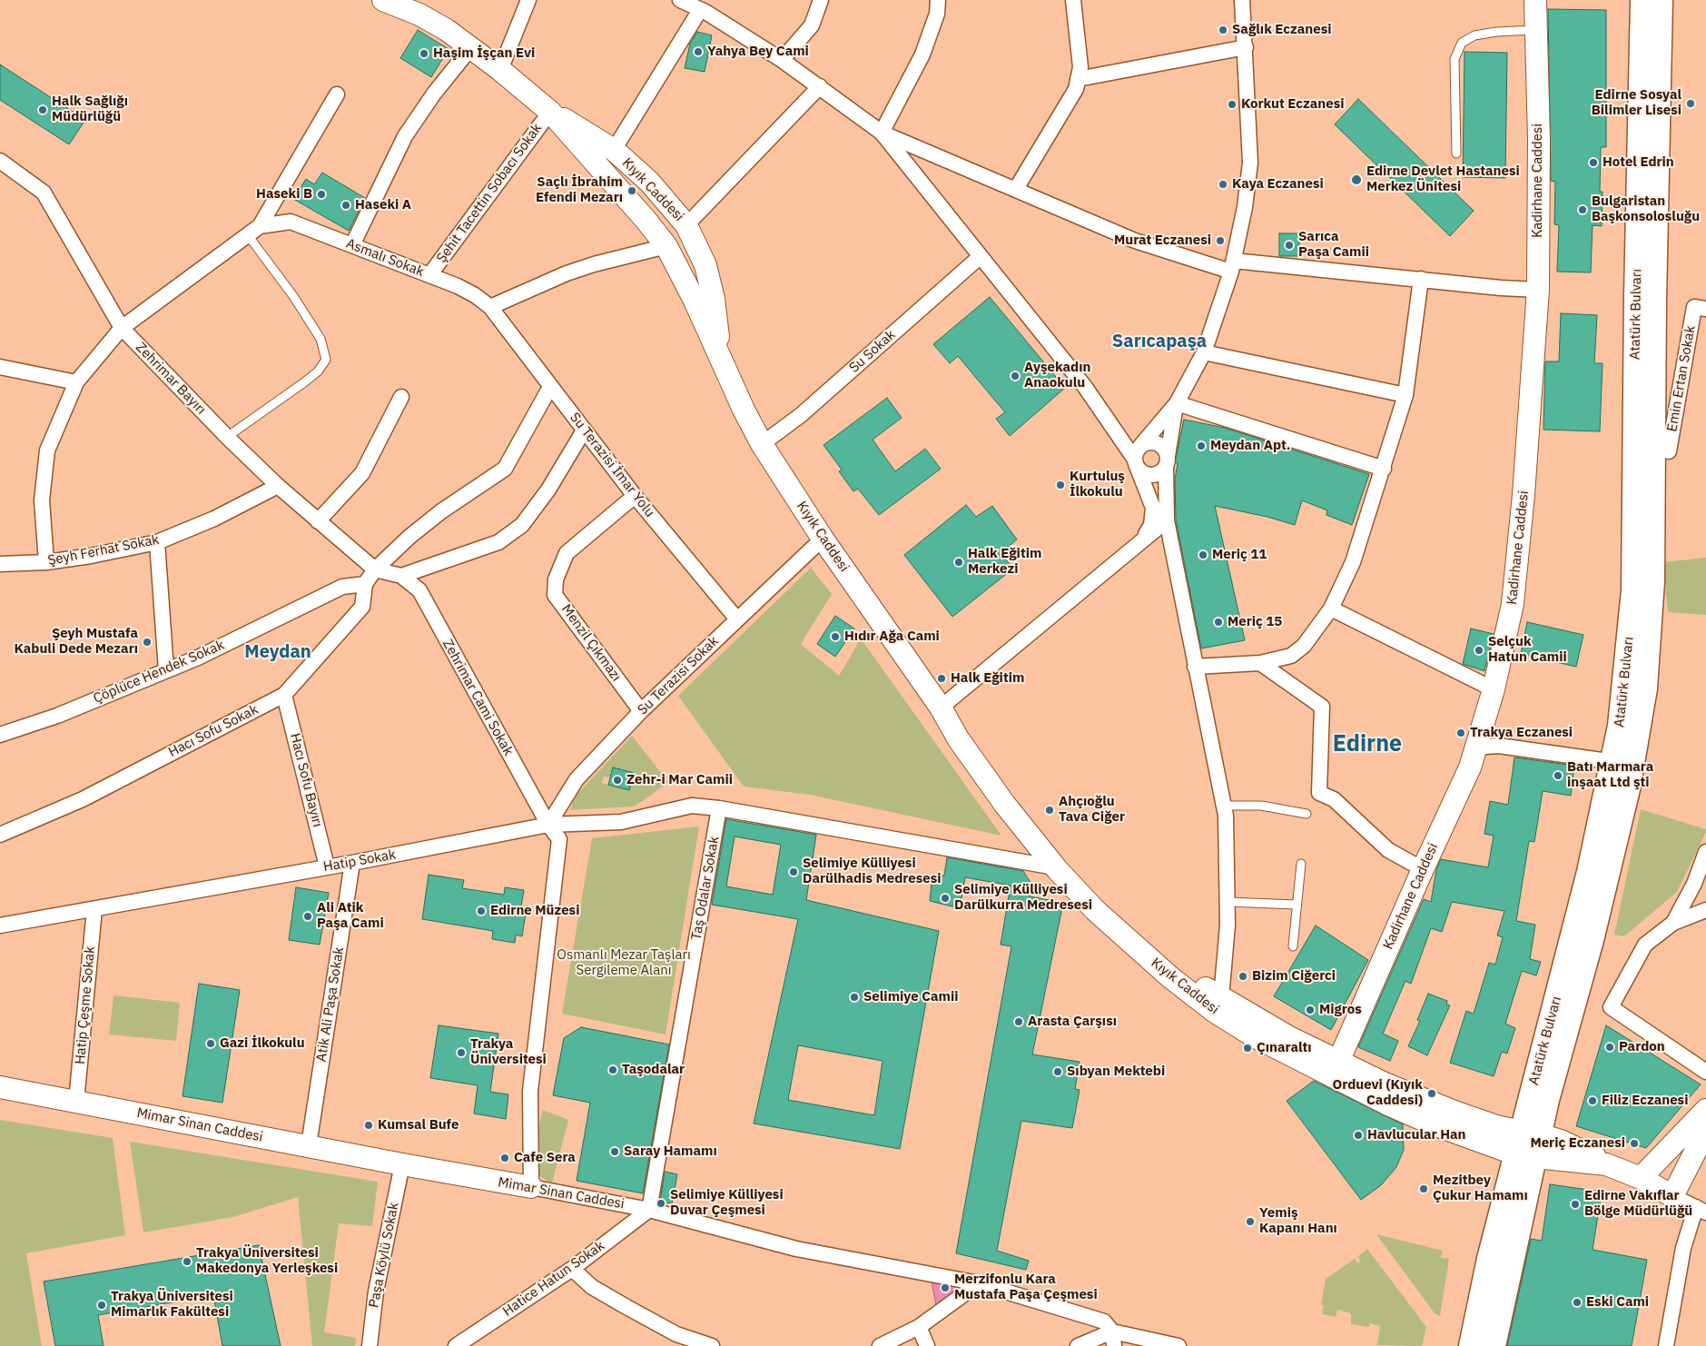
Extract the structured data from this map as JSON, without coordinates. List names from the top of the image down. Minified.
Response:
{"streets":{"main road":["Kadirhane Caddesi","Kıyık Caddesi","Atatürk Bulvarı","Mimar Sinan Caddesi"],"street":["Şehit Tacettin Sobacı Sokak","Asmalı Sokak","Su Sokak","Zehrimar Bayırı","Emin Ertan Sokak","Su Terazisi İmar Yolu","Şeyh Ferhat Sokak","Menzil Çıkmazı","Çöplüce Hendek Sokak","Su Terazisi Sokak","Zehrimar Cami Sokak","Hacı Sofu Sokak","Hacı Sofu Bayırı","Hatip Sokak","Taş Odalar Sokak","Atik Ali Paşa Sokak","Hatip Çeşme Sokak","Paşa Köylü Sokak","Hatice Hatun Sokak"]},"crossings":[["Kadirhane Caddesi","Kıyık Caddesi"],["Kıyık Caddesi","Şehit Tacettin Sobacı Sokak"],["Kıyık Caddesi","Atatürk Bulvarı"],["Kıyık Caddesi","Su Sokak"],["Kıyık Caddesi","Su Terazisi Sokak"],["Kıyık Caddesi","Hatip Sokak"],["Şehit Tacettin Sobacı Sokak","Asmalı Sokak"],["Asmalı Sokak","Zehrimar Bayırı"],["Asmalı Sokak","Su Terazisi İmar Yolu"],["Asmalı Sokak","Şeyh Ferhat Sokak"],["Zehrimar Bayırı","Şeyh Ferhat Sokak"],["Zehrimar Bayırı","Hacı Sofu Sokak"],["Su Terazisi İmar Yolu","Menzil Çıkmazı"],["Su Terazisi İmar Yolu","Su Terazisi Sokak"],["Su Terazisi İmar Yolu","Hacı Sofu Sokak"],["Menzil Çıkmazı","Su Terazisi Sokak"],["Çöplüce Hendek Sokak","Hacı Sofu Sokak"],["Su Terazisi Sokak","Zehrimar Cami Sokak"],["Su Terazisi Sokak","Hatip Sokak"],["Zehrimar Cami Sokak","Hatip Sokak"],["Zehrimar Cami Sokak","Mimar Sinan Caddesi"],["Hacı Sofu Sokak","Hacı Sofu Bayırı"],["Hacı Sofu Bayırı","Hatip Sokak"],["Hatip Sokak","Taş Odalar Sokak"],["Hatip Sokak","Atik Ali Paşa Sokak"],["Hatip Sokak","Hatip Çeşme Sokak"],["Taş Odalar Sokak","Mimar Sinan Caddesi"],["Taş Odalar Sokak","Hatice Hatun Sokak"],["Atik Ali Paşa Sokak","Mimar Sinan Caddesi"],["Hatip Çeşme Sokak","Mimar Sinan Caddesi"],["Mimar Sinan Caddesi","Paşa Köylü Sokak"],["Mimar Sinan Caddesi","Hatice Hatun Sokak"]],"districts":["Sarıcapaşa","Meydan","Edirne"],"parks":["Osmanlı Mezar Taşları Sergileme Alanı"],"places":["Sağlık Eczanesi","Yahya Bey Cami","Haşim İşçan Evi","Edirne Sosyal Bilimler Lisesi","Korkut Eczanesi","Halk Sağlığı Müdürlüğü","Hotel Edrin","Edirne Devlet Hastanesi Merkez Ünitesi","Kaya Eczanesi","Saçlı İbrahim Efendi Mezarı","Haseki B","Haseki A","Bulgaristan Başkonsolosluğu","Murat Eczanesi","Sarıca Paşa Camii","Ayşekadın Anaokulu","Meydan Apt.","Kurtuluş İlkokulu","Meriç 11","Halk Eğitim Merkezi","Meriç 15","Hıdır Ağa Cami","Şeyh Mustafa Kabuli Dede Mezarı","Selçuk Hatun Camii","Halk Eğitim","Trakya Eczanesi","Batı Marmara inşaat Ltd şti","Zehr-i Mar Camii","Ahçıoğlu Tava Ciğer","Selimiye Külliyesi Darülhadis Medresesi","Selimiye Külliyesi Darülkurra Medresesi","Edirne Müzesi","Ali Atik Paşa Cami","Bizim Ciğerci","Selimiye Camii","Migros","Arasta Çarşısı","Gazi İlkokulu","Pardon","Çınaraltı","Trakya Üniversitesi","Taşodalar","Sıbyan Mektebi","Orduevi (Kıyık Caddesi)","Filiz Eczanesi","Kumsal Bufe","Havlucular Han","Meriç Eczanesi","Saray Hamamı","Cafe Sera","Mezitbey Çukur Hamamı","Selimiye Külliyesi Duvar Çeşmesi","Edirne Vakıflar Bölge Müdürlüğü","Yemiş Kapanı Hanı","Trakya Üniversitesi Makedonya Yerleşkesi","Merzifonlu Kara Mustafa Paşa Çeşmesi","Eski Cami","Trakya Üniversitesi Mimarlık Fakültesi"]}
